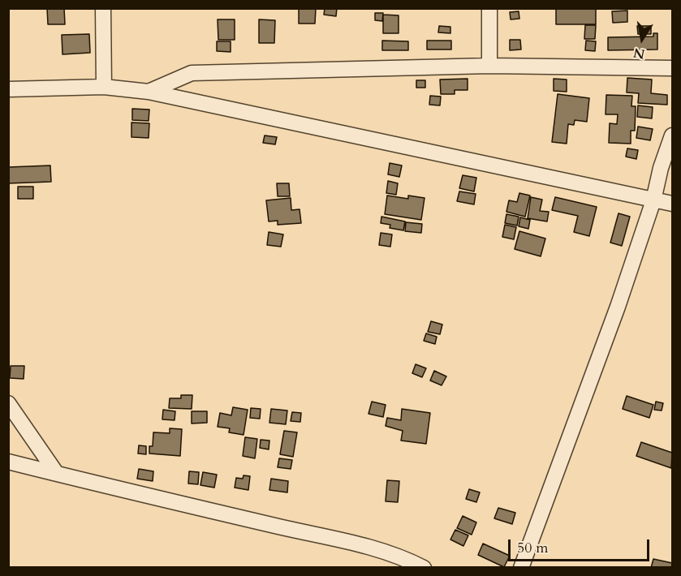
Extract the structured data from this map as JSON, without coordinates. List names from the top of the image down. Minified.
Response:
{"scale_bar":"50 m","north":"bottom"}
